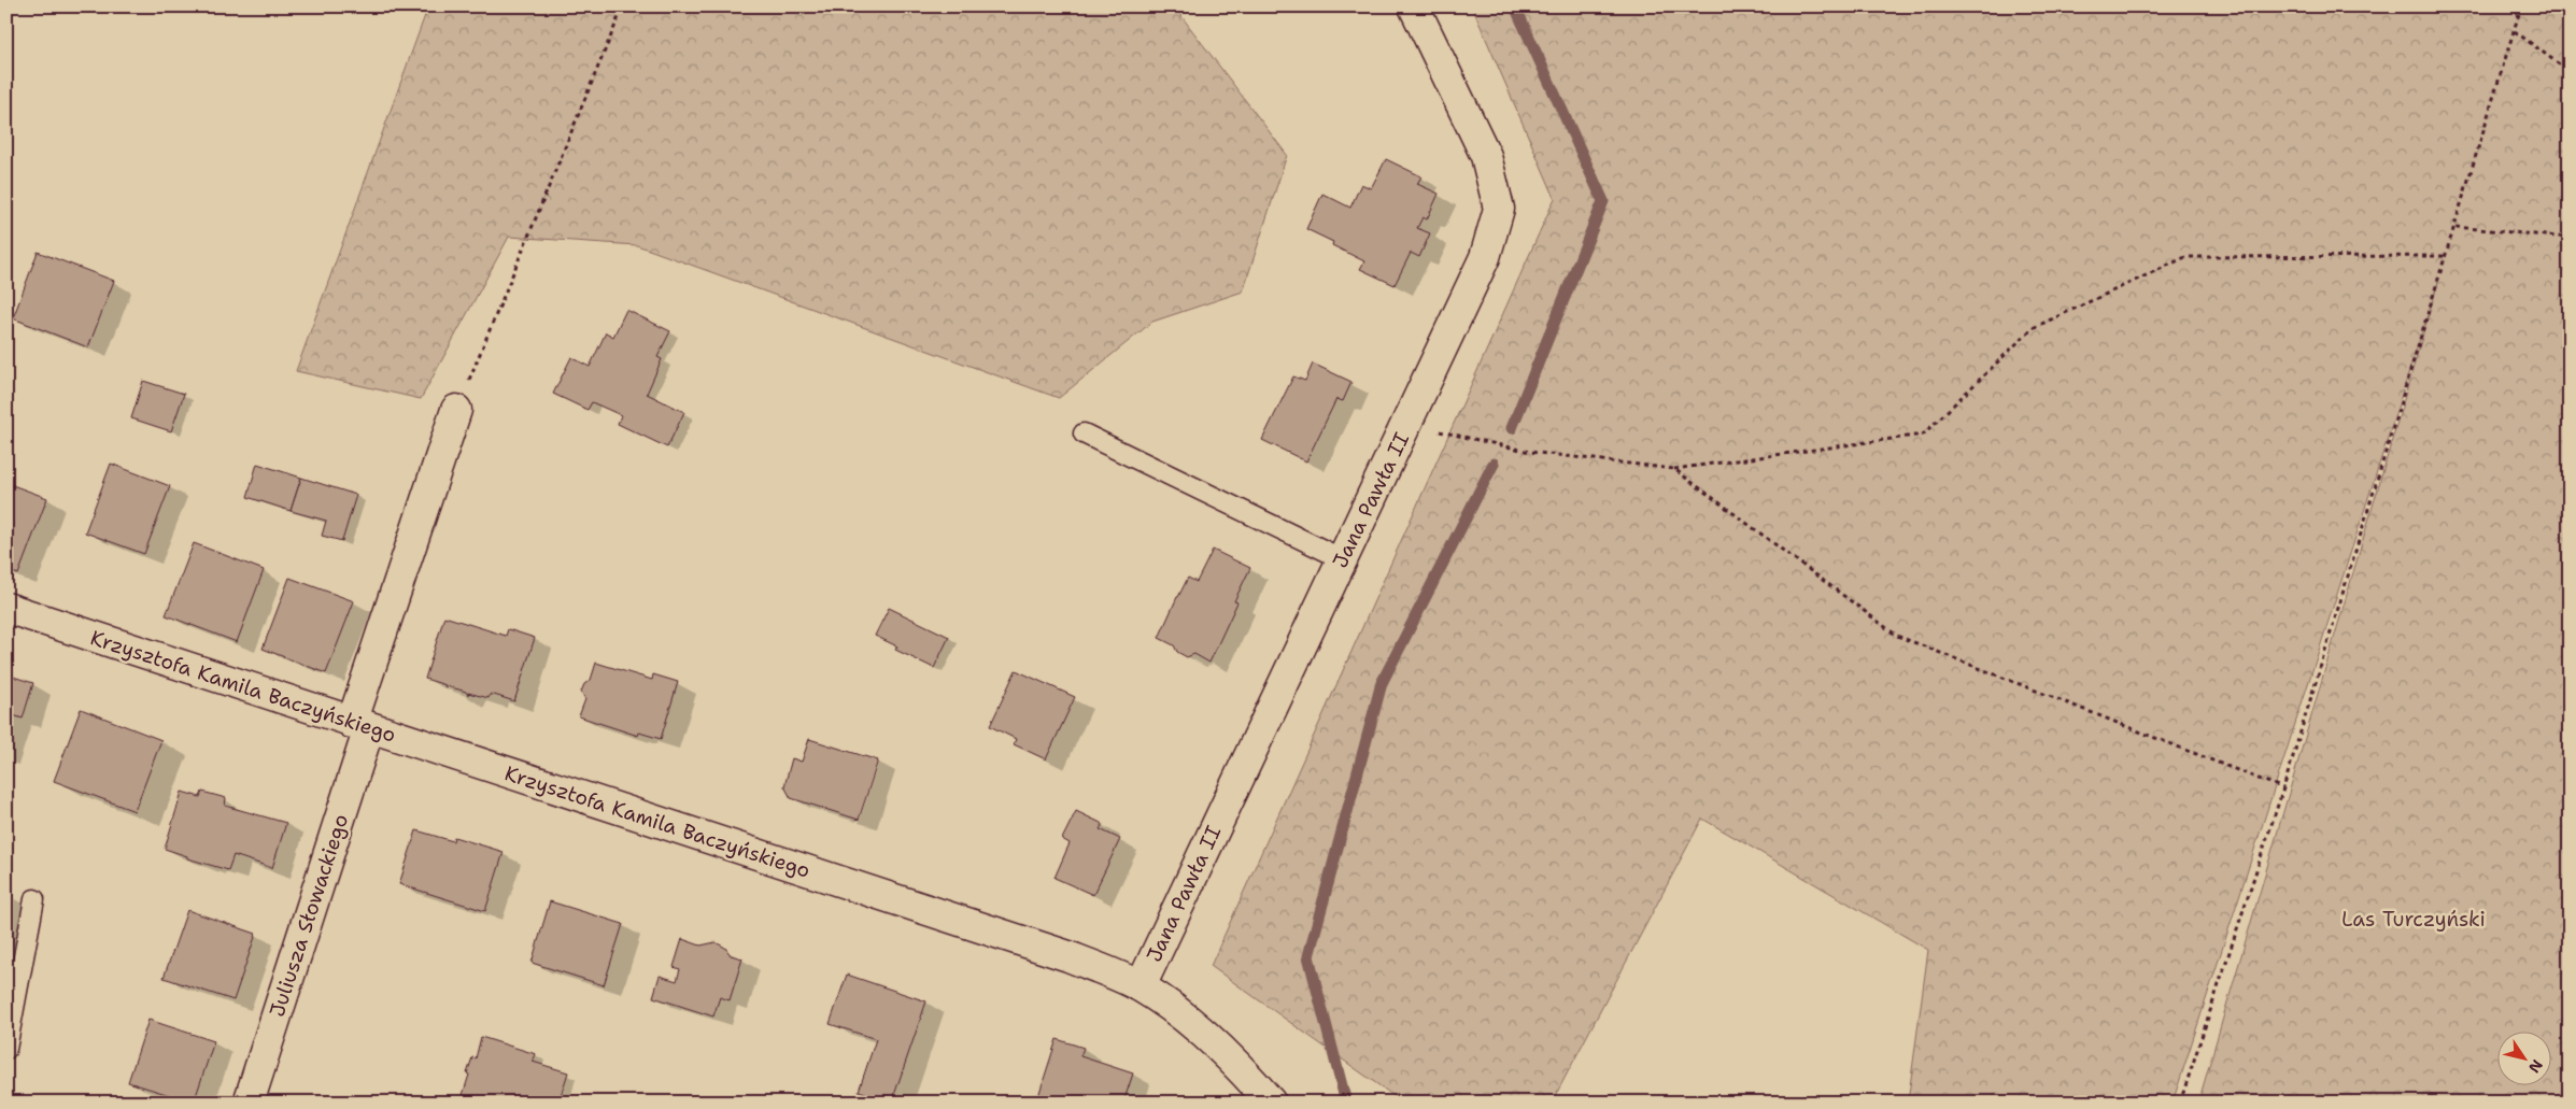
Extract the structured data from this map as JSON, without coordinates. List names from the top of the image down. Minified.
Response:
{"streets":{"street":["Jana Pawła II","Krzysztofa Kamila Baczyńskiego","Juliusza Słowackiego"]},"crossings":[["Jana Pawła II","Krzysztofa Kamila Baczyńskiego"],["Krzysztofa Kamila Baczyńskiego","Juliusza Słowackiego"]],"parks":["Las Turczyński"],"north":"bottom right"}
